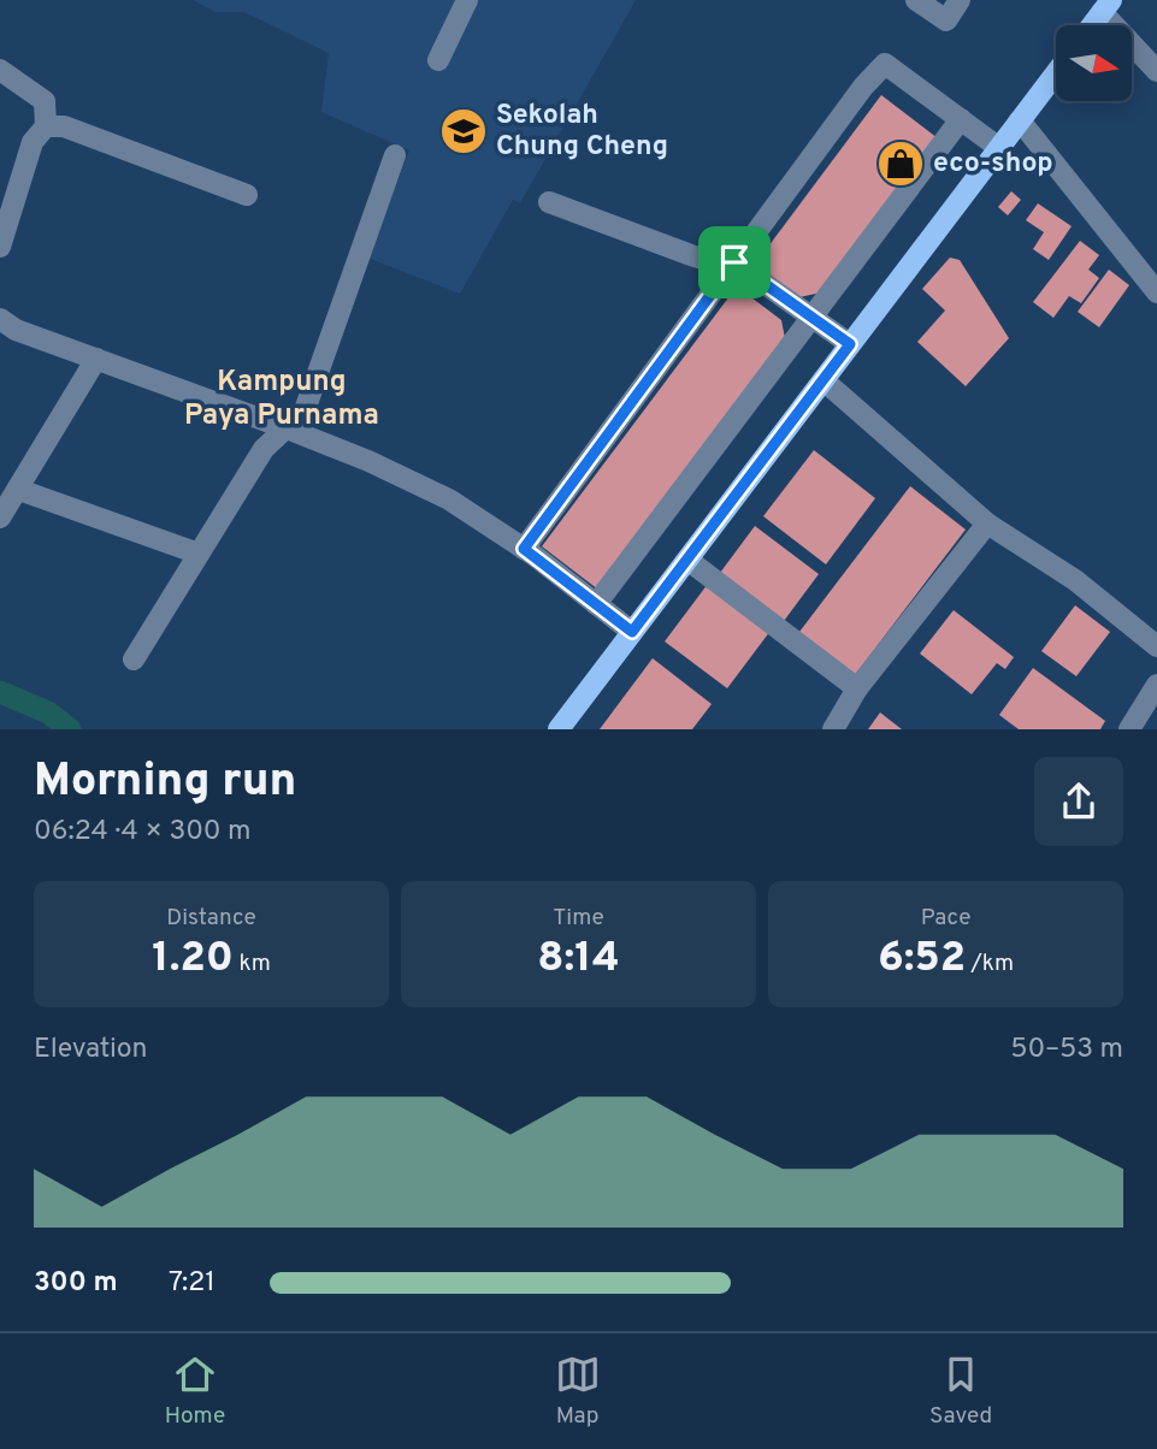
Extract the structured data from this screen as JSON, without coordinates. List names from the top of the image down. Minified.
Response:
{"districts":["Kampung Paya Purnama"],"places":{"school or university":["Sekolah Chung Cheng"],"shop":["eco-shop"]},"north":"right","page":{"heading":["Morning run","06:24 · 4 × 300 m"],"stats":[["Distance","1.20 km"],["Time","8:14"],["Pace","6:52 /km"]],"chart":["Elevation","50–53 m"],"list":[{"name":"300 m","note":"7:21"}],"tabs":["Home","Map","Saved"]}}
